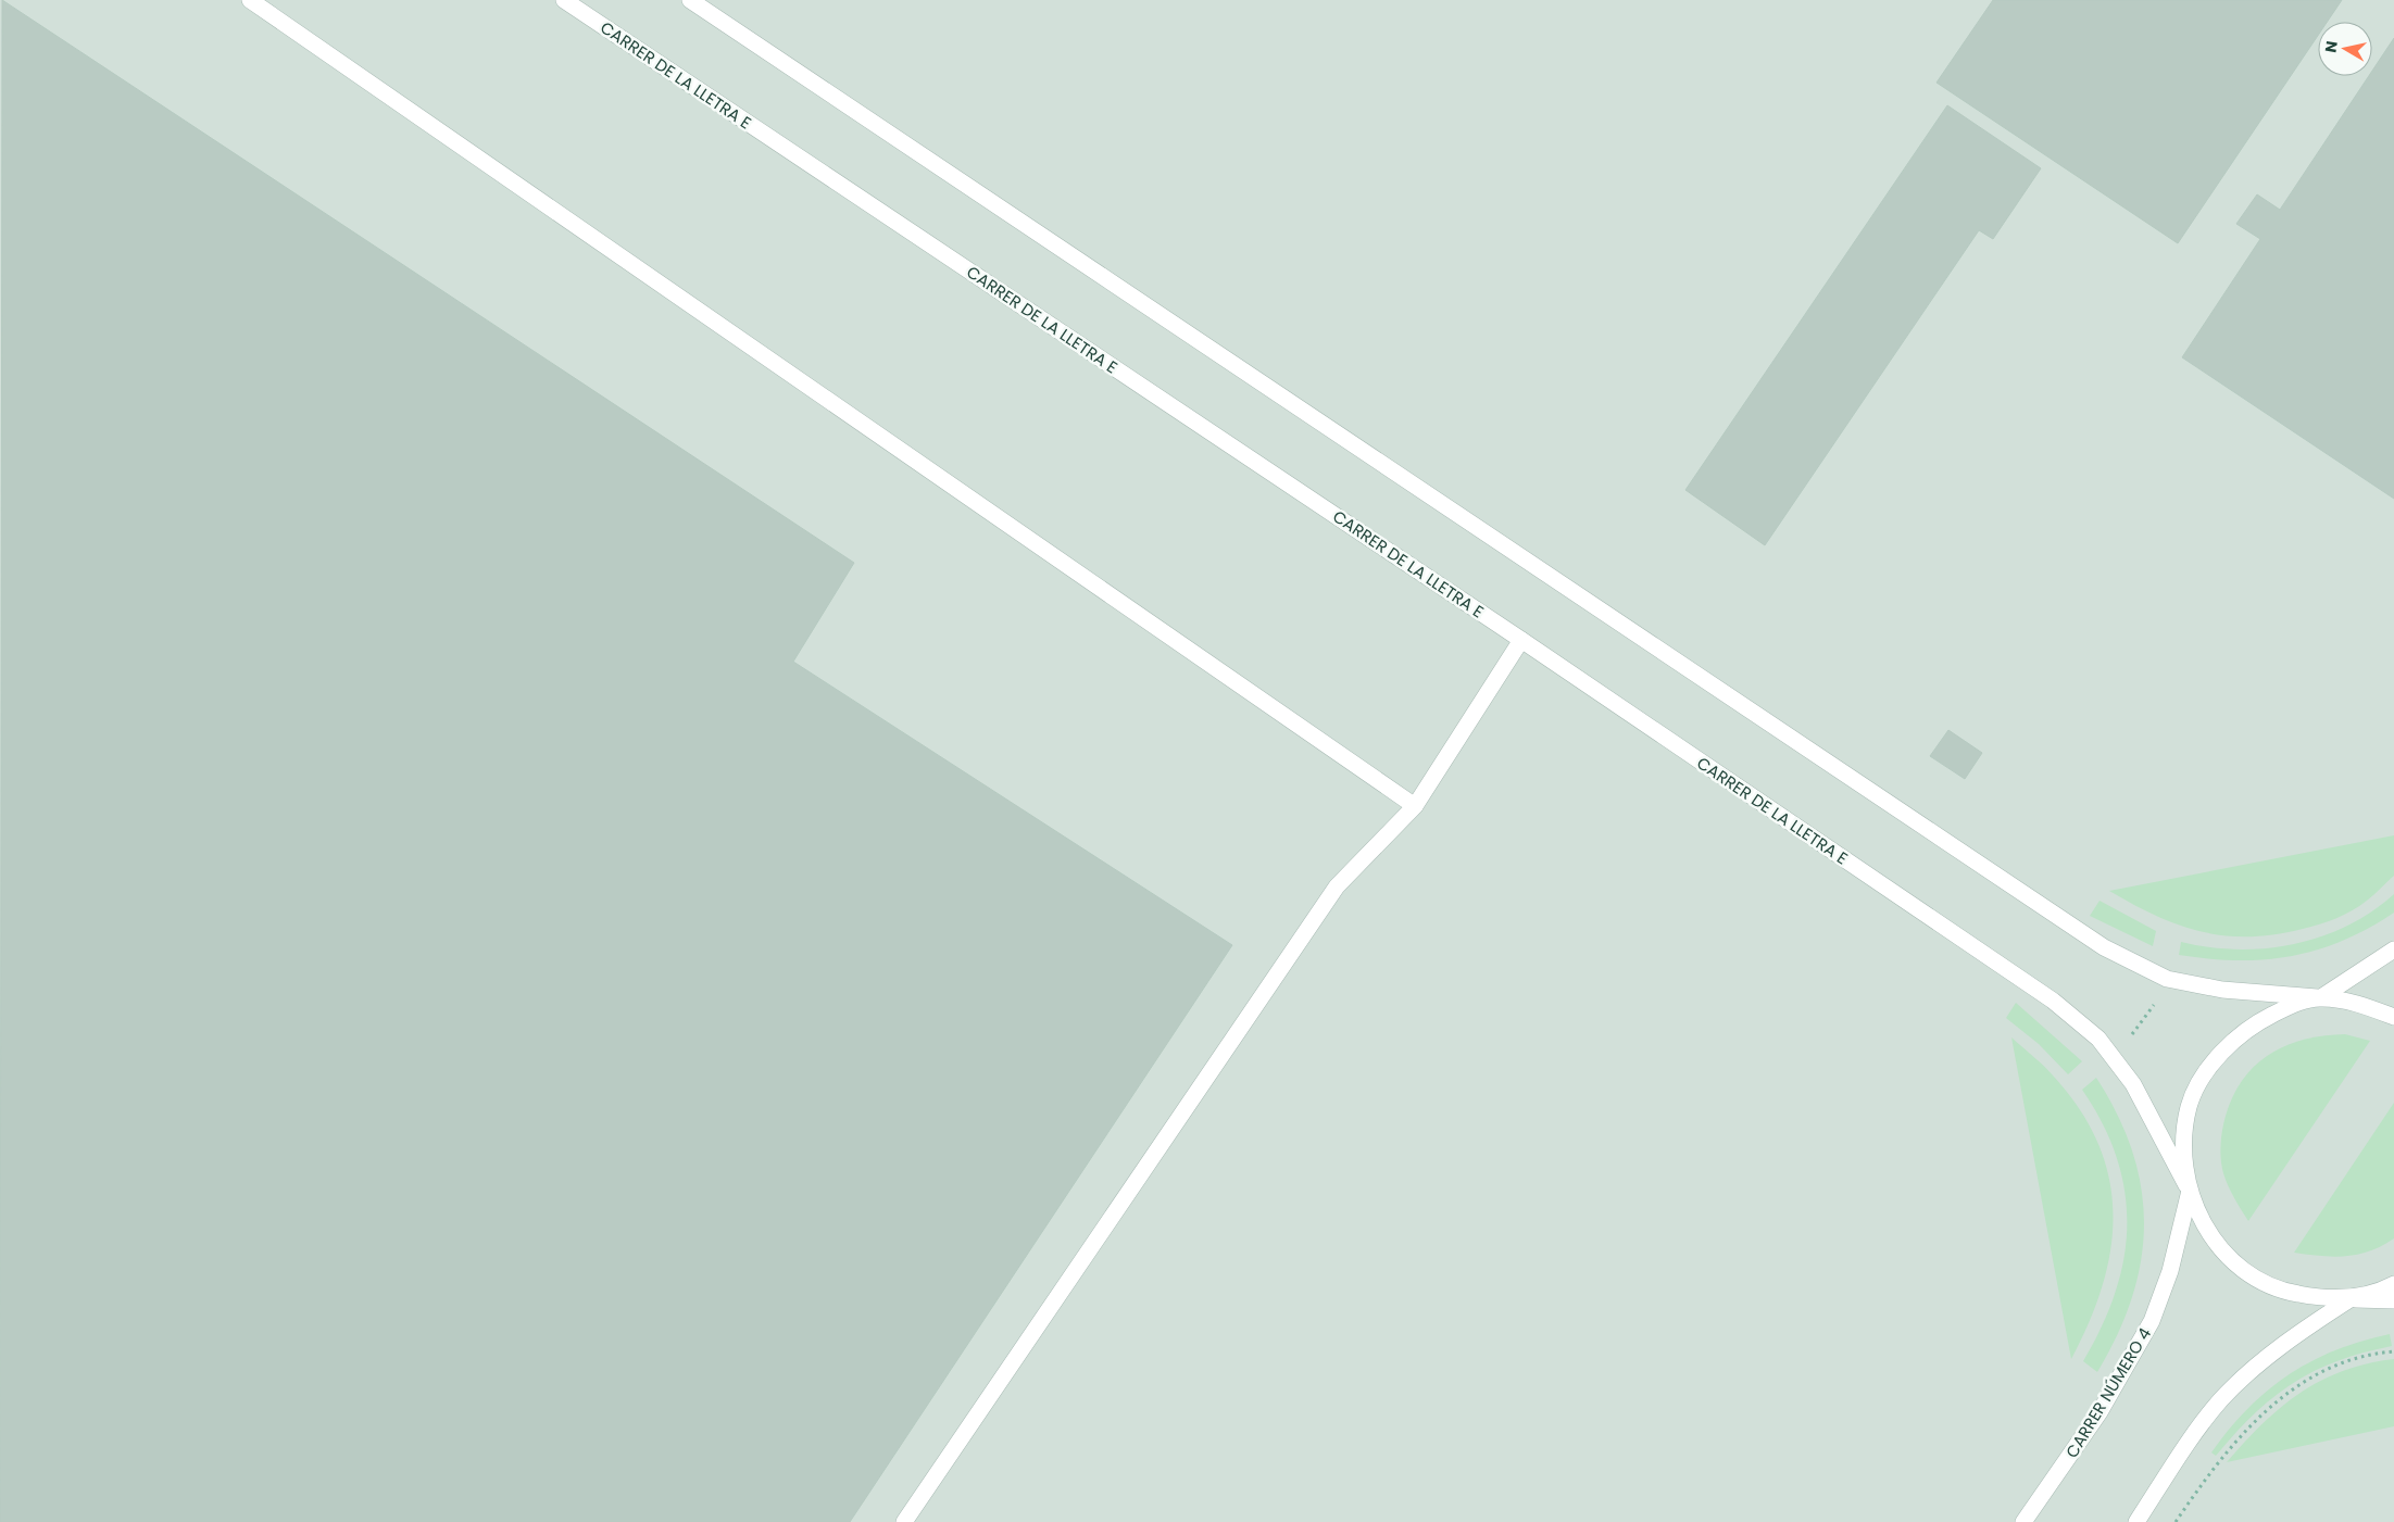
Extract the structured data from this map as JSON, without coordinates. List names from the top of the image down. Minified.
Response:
{"streets":{"street":["CARRER DE LA LLETRA E","CARRER NÚMERO 4"]},"crossings":[["CARRER DE LA LLETRA E","CARRER NÚMERO 4"]],"north":"left"}
